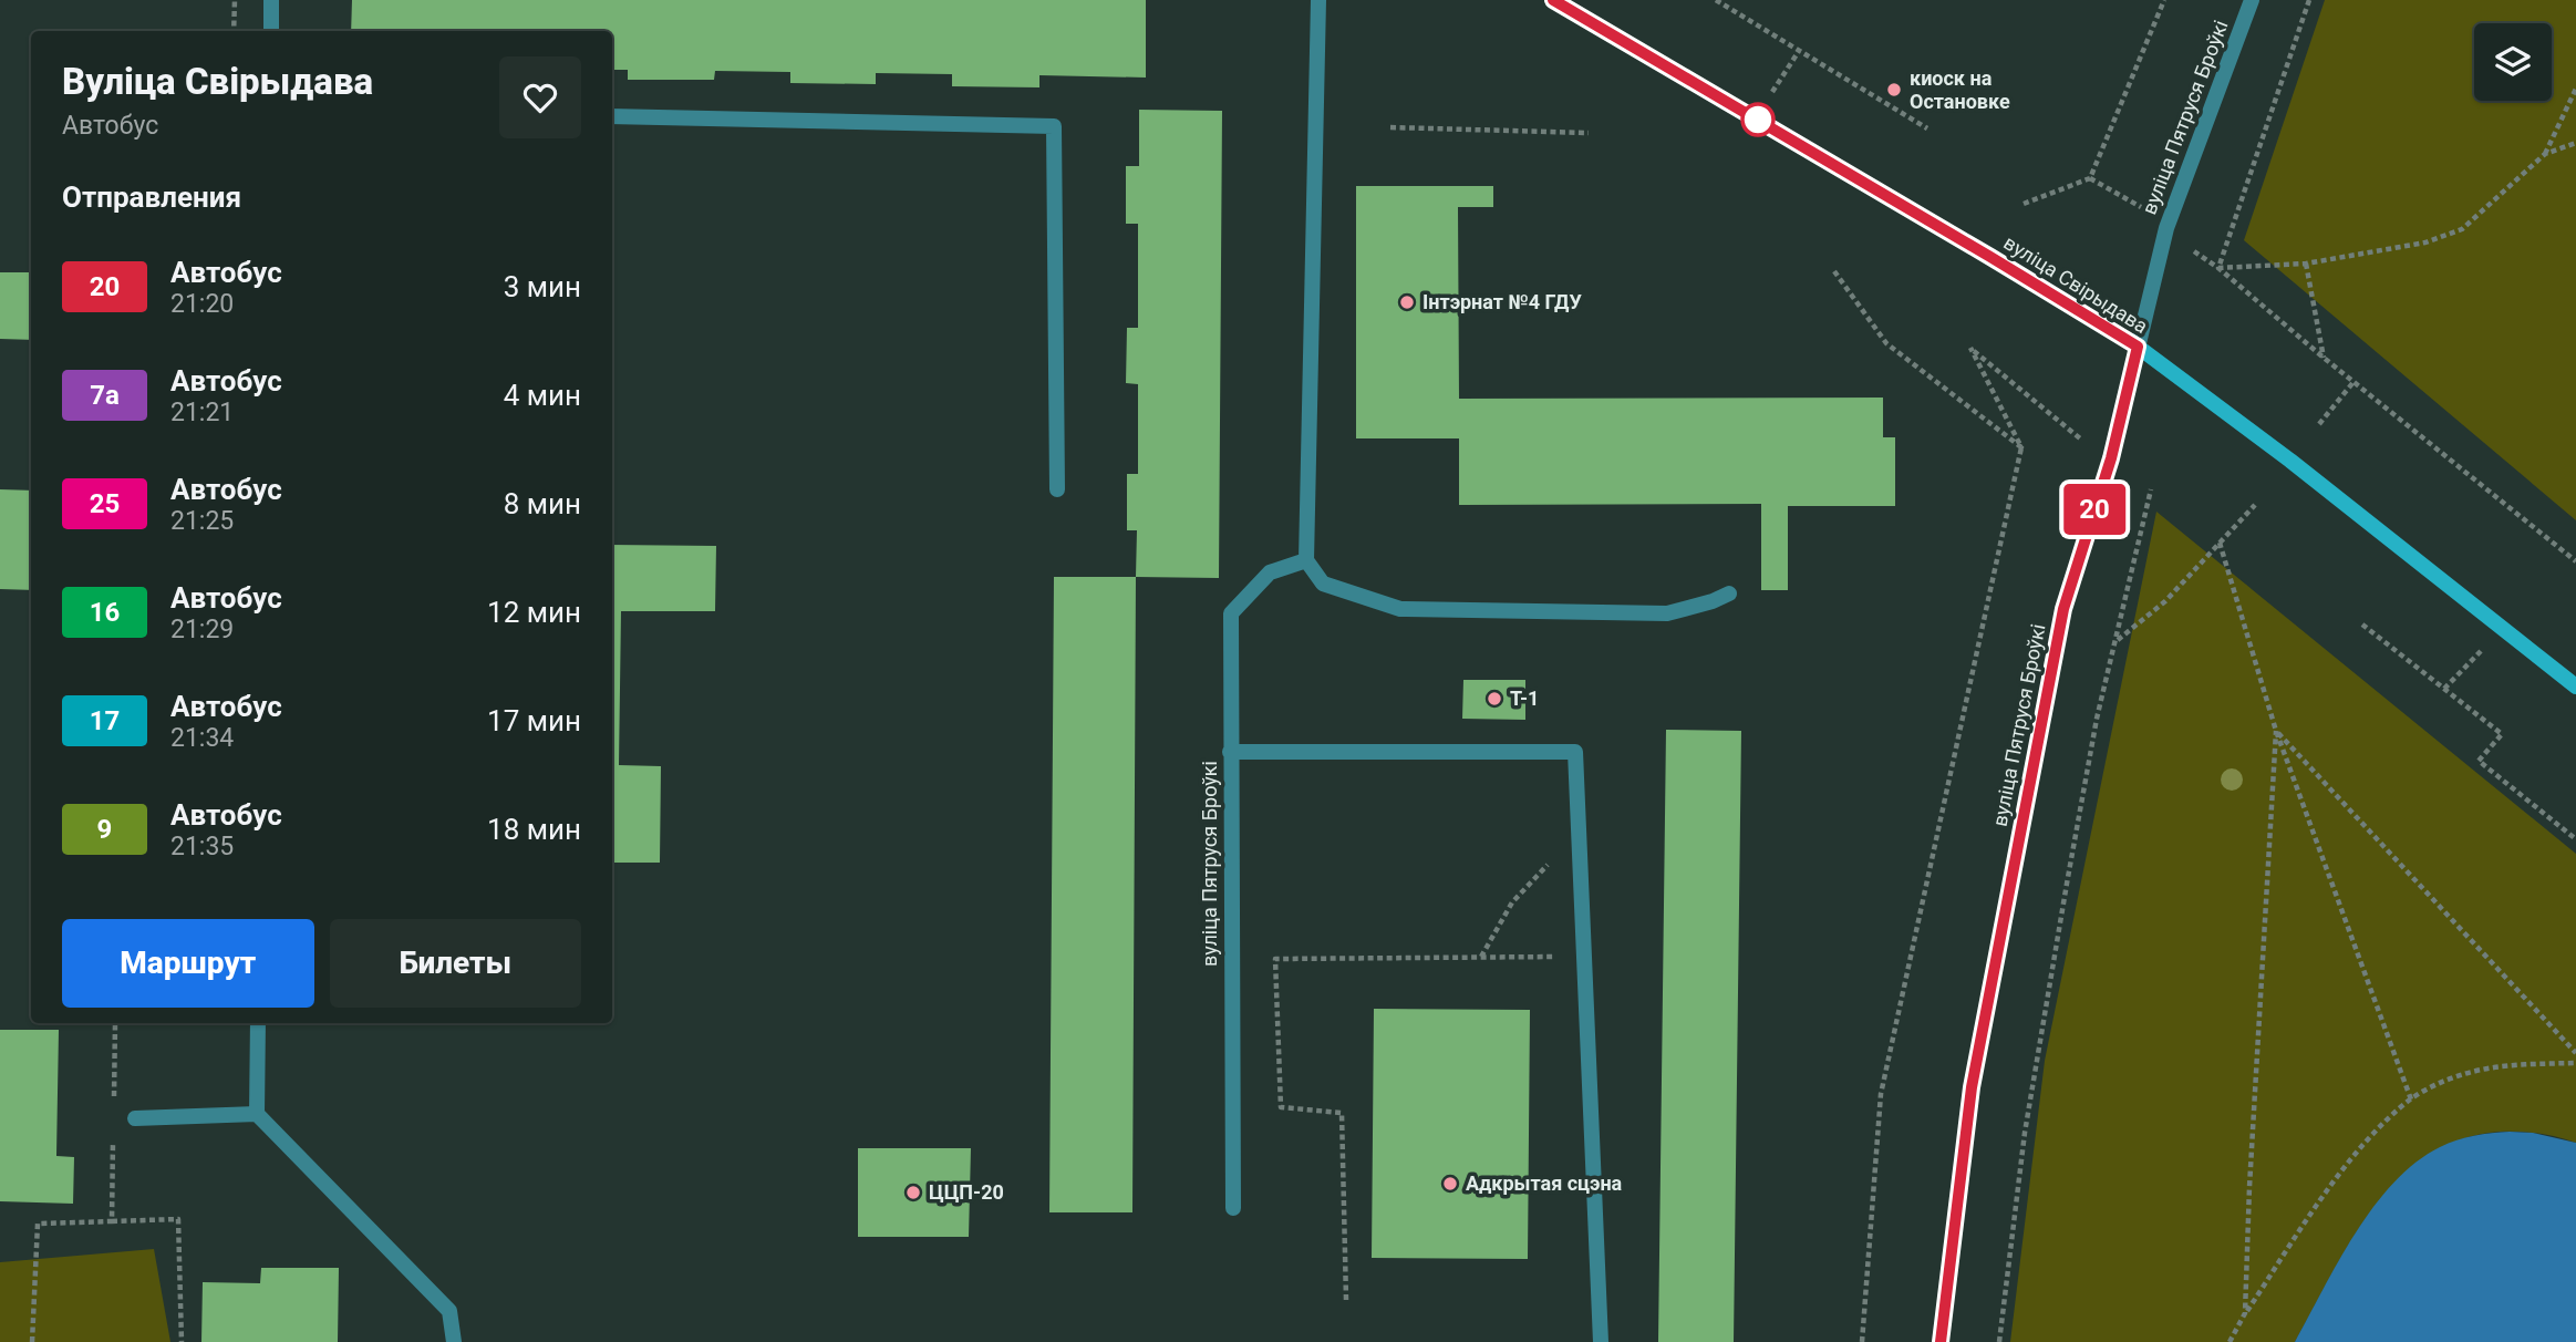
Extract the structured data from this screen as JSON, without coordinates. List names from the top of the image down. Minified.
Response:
{"streets":{"main road":["вуліца Свірыдава"],"street":["вуліца Пятруся Броўкі"]},"crossings":[["вуліца Пятруся Броўкі","вуліца Свірыдава"]],"places":["киоск на Остановке","Інтэрнат №4 ГДУ","Т-1","Адкрытая сцэна","ЦЦП-20"],"lines":["bus line 20"],"page":{"on_map":"20","heading":[["Вуліца Свірыдава","Автобус"],"Отправления"],"list":[{"mark":"20","name":"Автобус","note":"21:20","value":"3 мин"},{"mark":"7а","name":"Автобус","note":"21:21","value":"4 мин"},{"mark":"25","name":"Автобус","note":"21:25","value":"8 мин"},{"mark":"16","name":"Автобус","note":"21:29","value":"12 мин"},{"mark":"17","name":"Автобус","note":"21:34","value":"17 мин"},{"mark":"9","name":"Автобус","note":"21:35","value":"18 мин"}],"buttons":["Маршрут","Билеты"]}}
